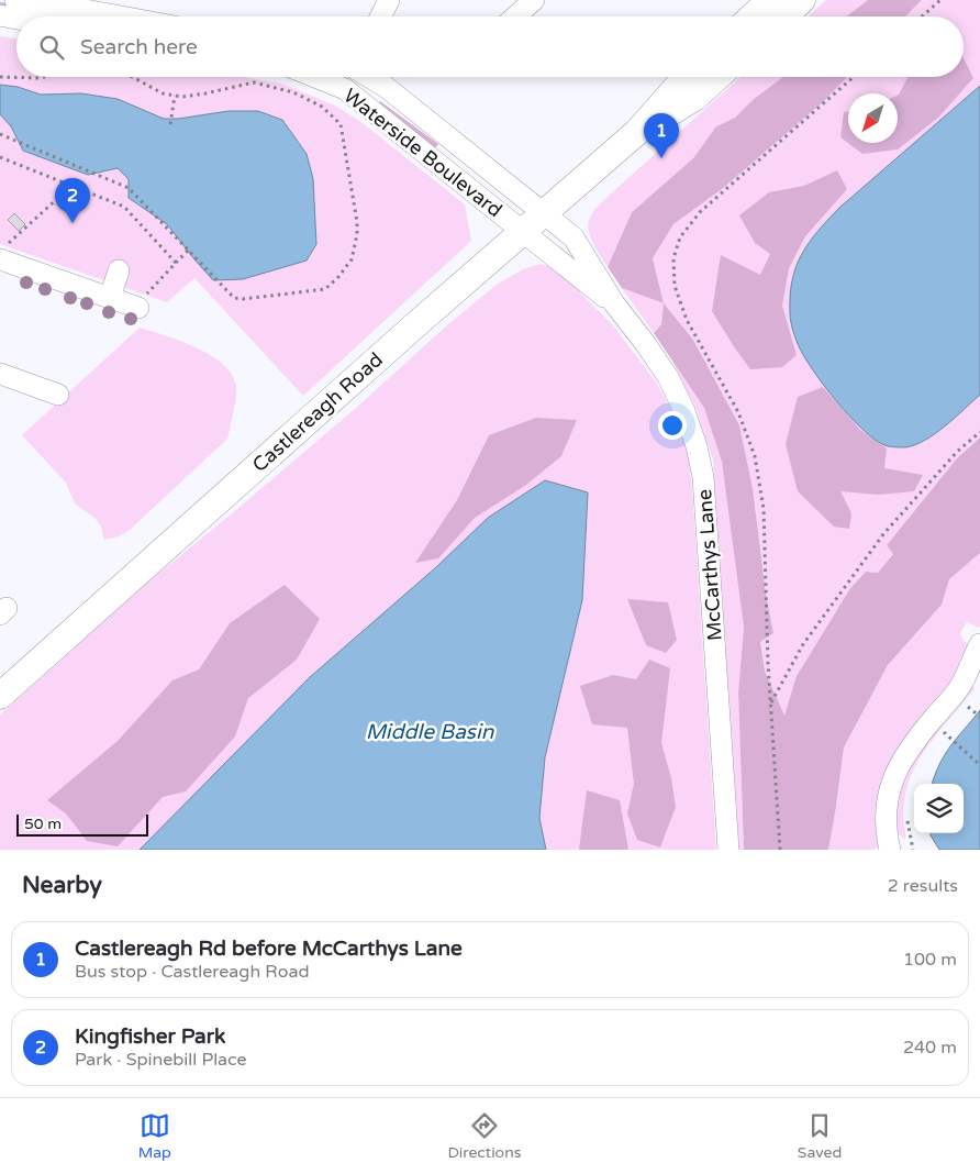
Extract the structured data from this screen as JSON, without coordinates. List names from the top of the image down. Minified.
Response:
{"streets":{"main road":["Castlereagh Road"],"street":["Waterside Boulevard","McCarthys Lane"]},"crossings":[["Waterside Boulevard","Castlereagh Road"],["Waterside Boulevard","McCarthys Lane"],["Castlereagh Road","McCarthys Lane"]],"water":["Middle Basin"],"scale_bar":"50 m","north":"bottom left","page":{"search":"Search here","pins":["1","2"],"scale":"50 m","heading":["Nearby","2 results"],"list":[{"mark":"1","name":"Castlereagh Rd before McCarthys Lane","note":"Bus stop · Castlereagh Road","value":"100 m"},{"mark":"2","name":"Kingfisher Park","note":"Park · Spinebill Place","value":"240 m"}],"nav":["Map","Directions","Saved"]}}
